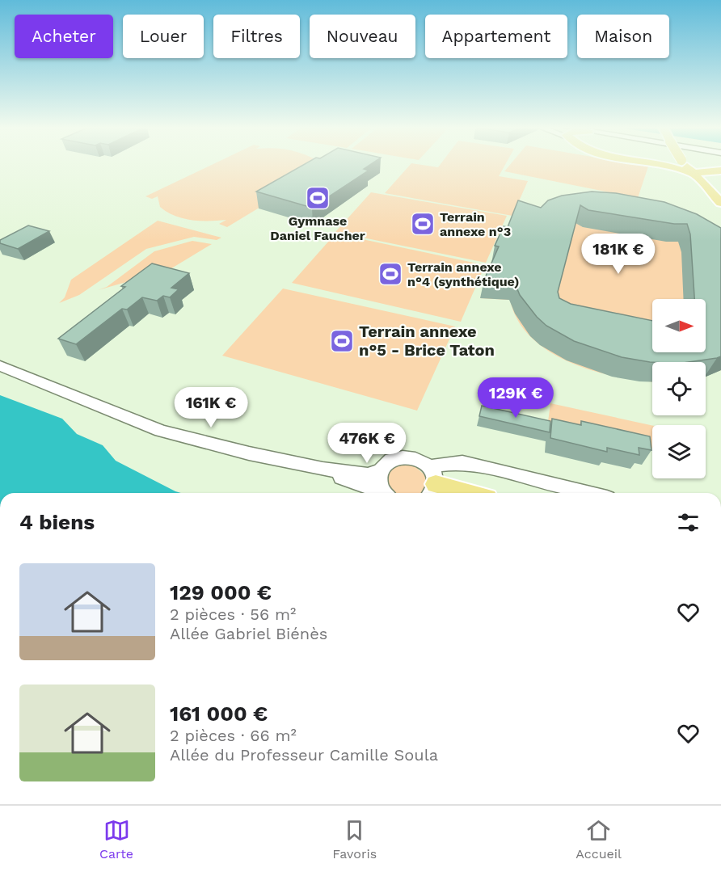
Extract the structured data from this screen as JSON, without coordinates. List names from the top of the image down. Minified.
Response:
{"places":{"sports":["Gymnase Daniel Faucher","Terrain annexe n°3","Terrain annexe n°4 (synthétique)","Terrain annexe n°5 - Brice Taton"]},"north":"right","page":{"chip":["Acheter","Louer","Filtres","Nouveau","Appartement","Maison"],"price":["181K €","129K €","161K €","476K €"],"heading":"4 biens","list":[{"name":"129 000 €","note":"2 pièces · 56 m² · Allée Gabriel Biénès"},{"name":"161 000 €","note":"2 pièces · 66 m² · Allée du Professeur Camille Soula"}],"tabs":["Carte","Favoris","Accueil"]}}
